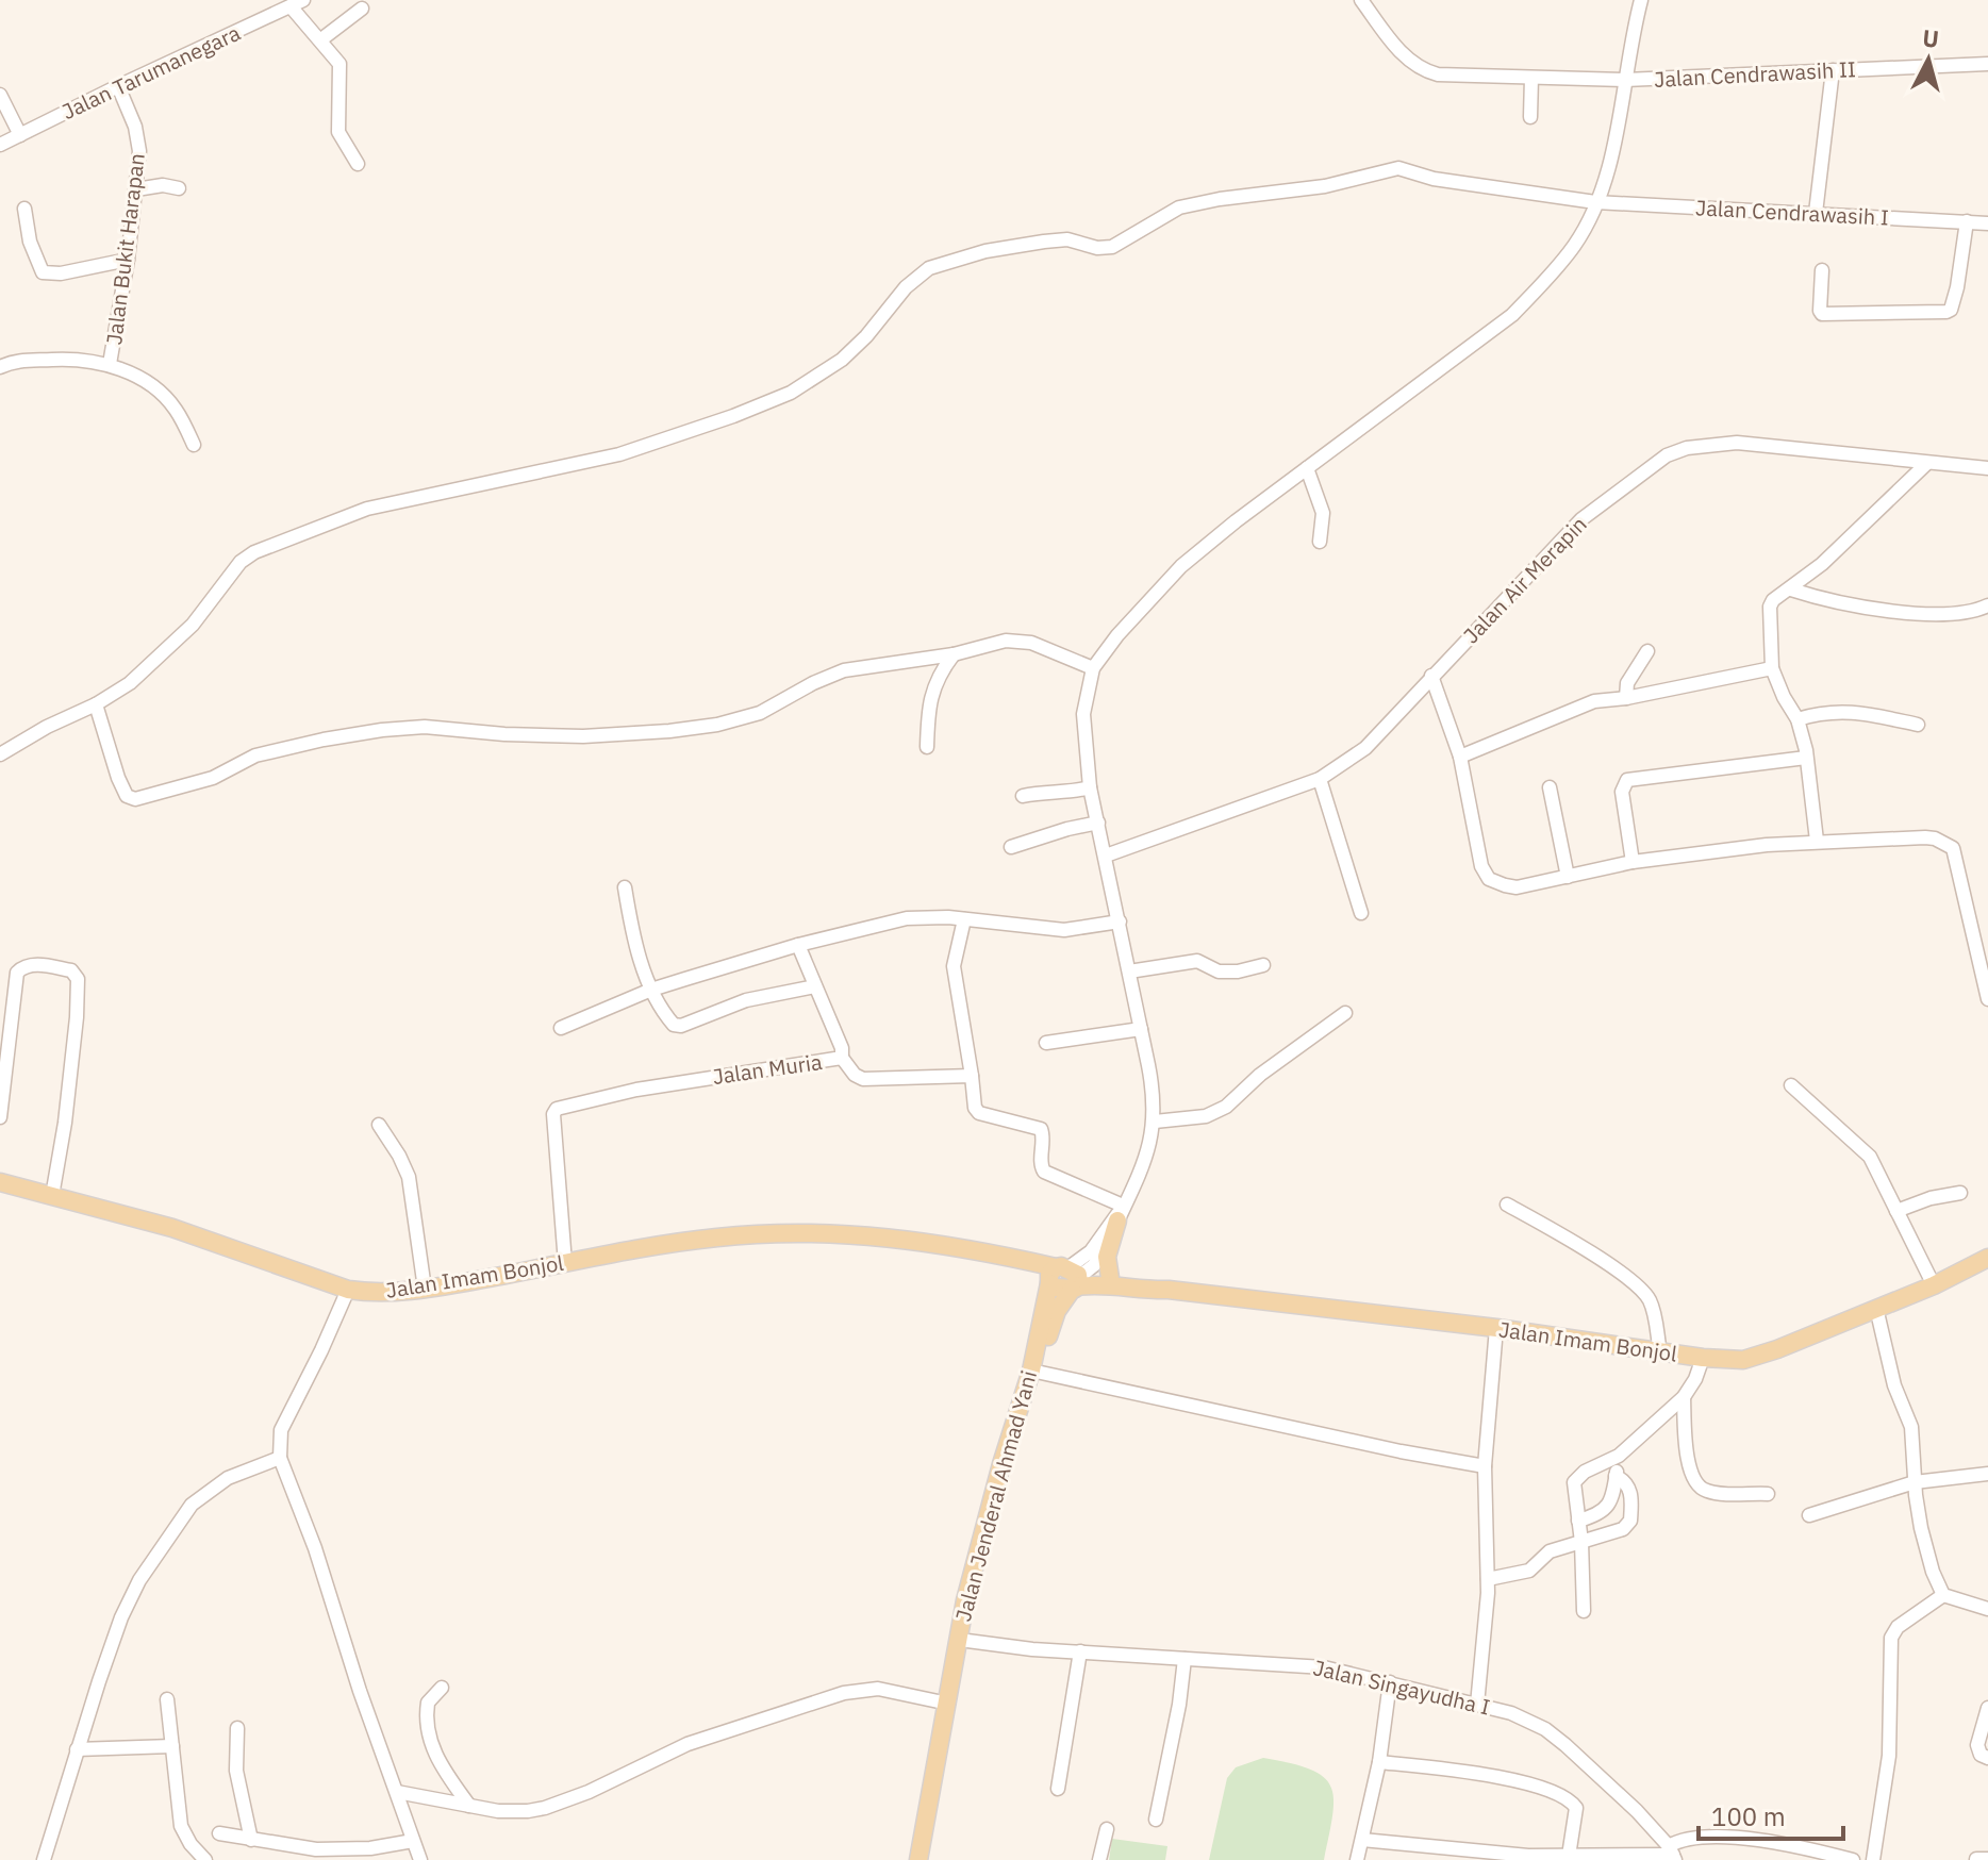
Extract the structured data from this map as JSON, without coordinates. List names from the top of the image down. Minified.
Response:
{"streets":{"main road":["Jalan Imam Bonjol","Jalan Jenderal Ahmad Yani"],"street":["Jalan Tarumanegara","Jalan Cendrawasih II","Jalan Cendrawasih I","Jalan Bukit Harapan","Jalan Air Merapin","Jalan Muria","Jalan Singayudha I"]},"crossings":[["Jalan Tarumanegara","Jalan Bukit Harapan"],["Jalan Muria","Jalan Imam Bonjol"],["Jalan Imam Bonjol","Jalan Jenderal Ahmad Yani"],["Jalan Jenderal Ahmad Yani","Jalan Singayudha I"]],"scale_bar":"100 m","north":"top"}
